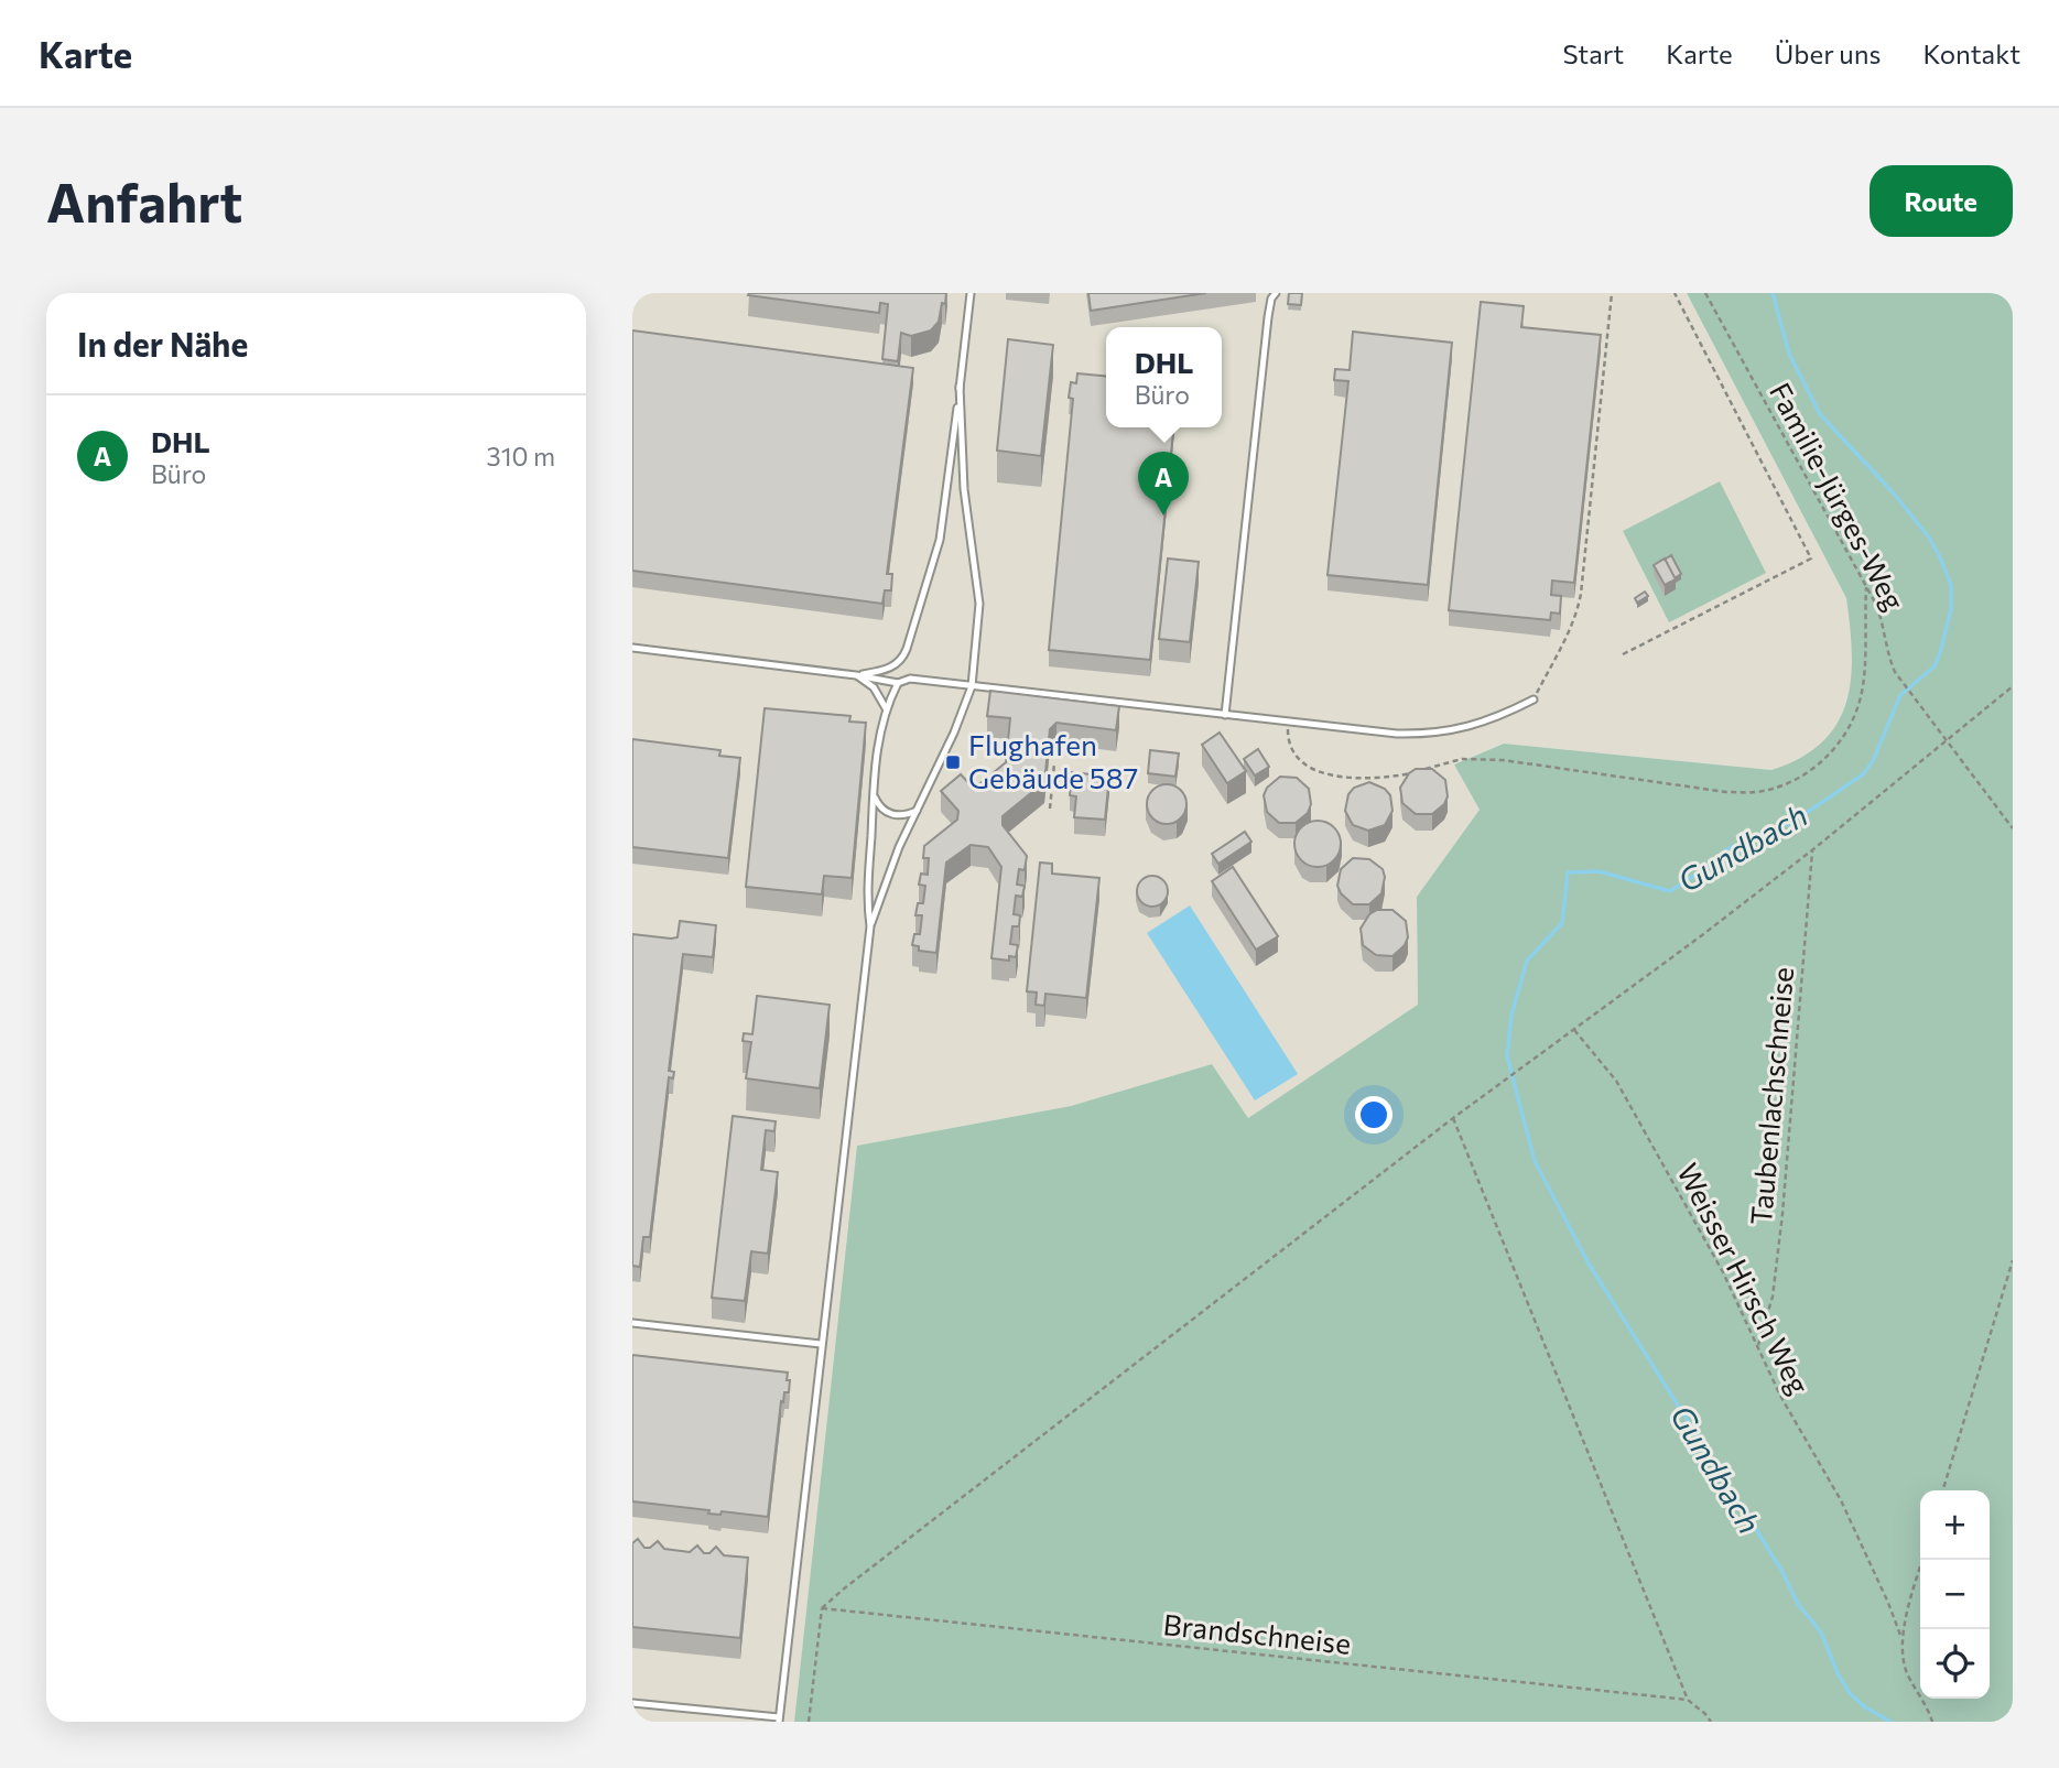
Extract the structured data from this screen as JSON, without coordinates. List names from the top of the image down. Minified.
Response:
{"streets":{"path":["Familie-Jürges-Weg","Taubenlachschneise","Weisser Hirsch Weg","Brandschneise"]},"crossings":[["Taubenlachschneise","Weisser Hirsch Weg"]],"water":["Gundbach"],"places":{"transit":["Flughafen Gebäude 587"]},"page":{"header":"Karte","nav":["Start","Karte","Über uns","Kontakt"],"buttons":"Route","title":"Anfahrt","heading":"In der Nähe","popup":["DHL","Büro"],"list":[{"mark":"A","name":"DHL","note":"Büro","value":"310 m"}],"pins":"A","map_buttons":["+","−"]}}
